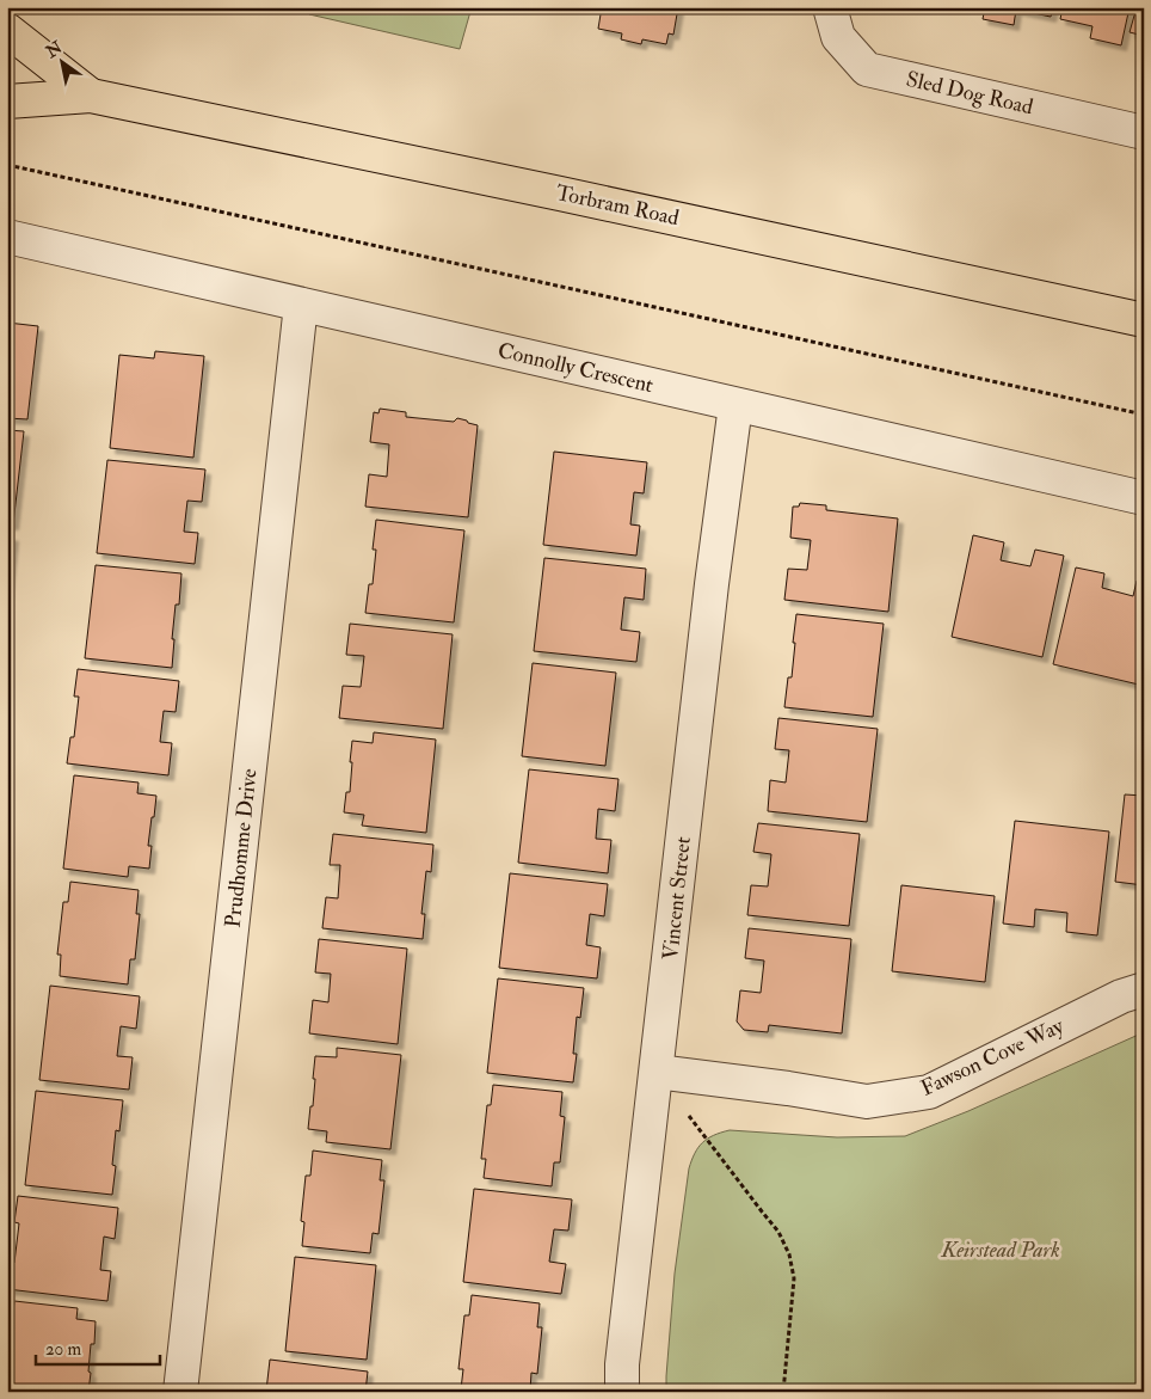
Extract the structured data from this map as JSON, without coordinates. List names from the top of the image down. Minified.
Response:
{"streets":{"main road":["Torbram Road"],"street":["Sled Dog Road","Connolly Crescent","Prudhomme Drive","Vincent Street","Fawson Cove Way"]},"crossings":[["Connolly Crescent","Prudhomme Drive"],["Connolly Crescent","Vincent Street"],["Vincent Street","Fawson Cove Way"]],"parks":["Keirstead Park"],"scale_bar":"20 m","north":"top left"}
